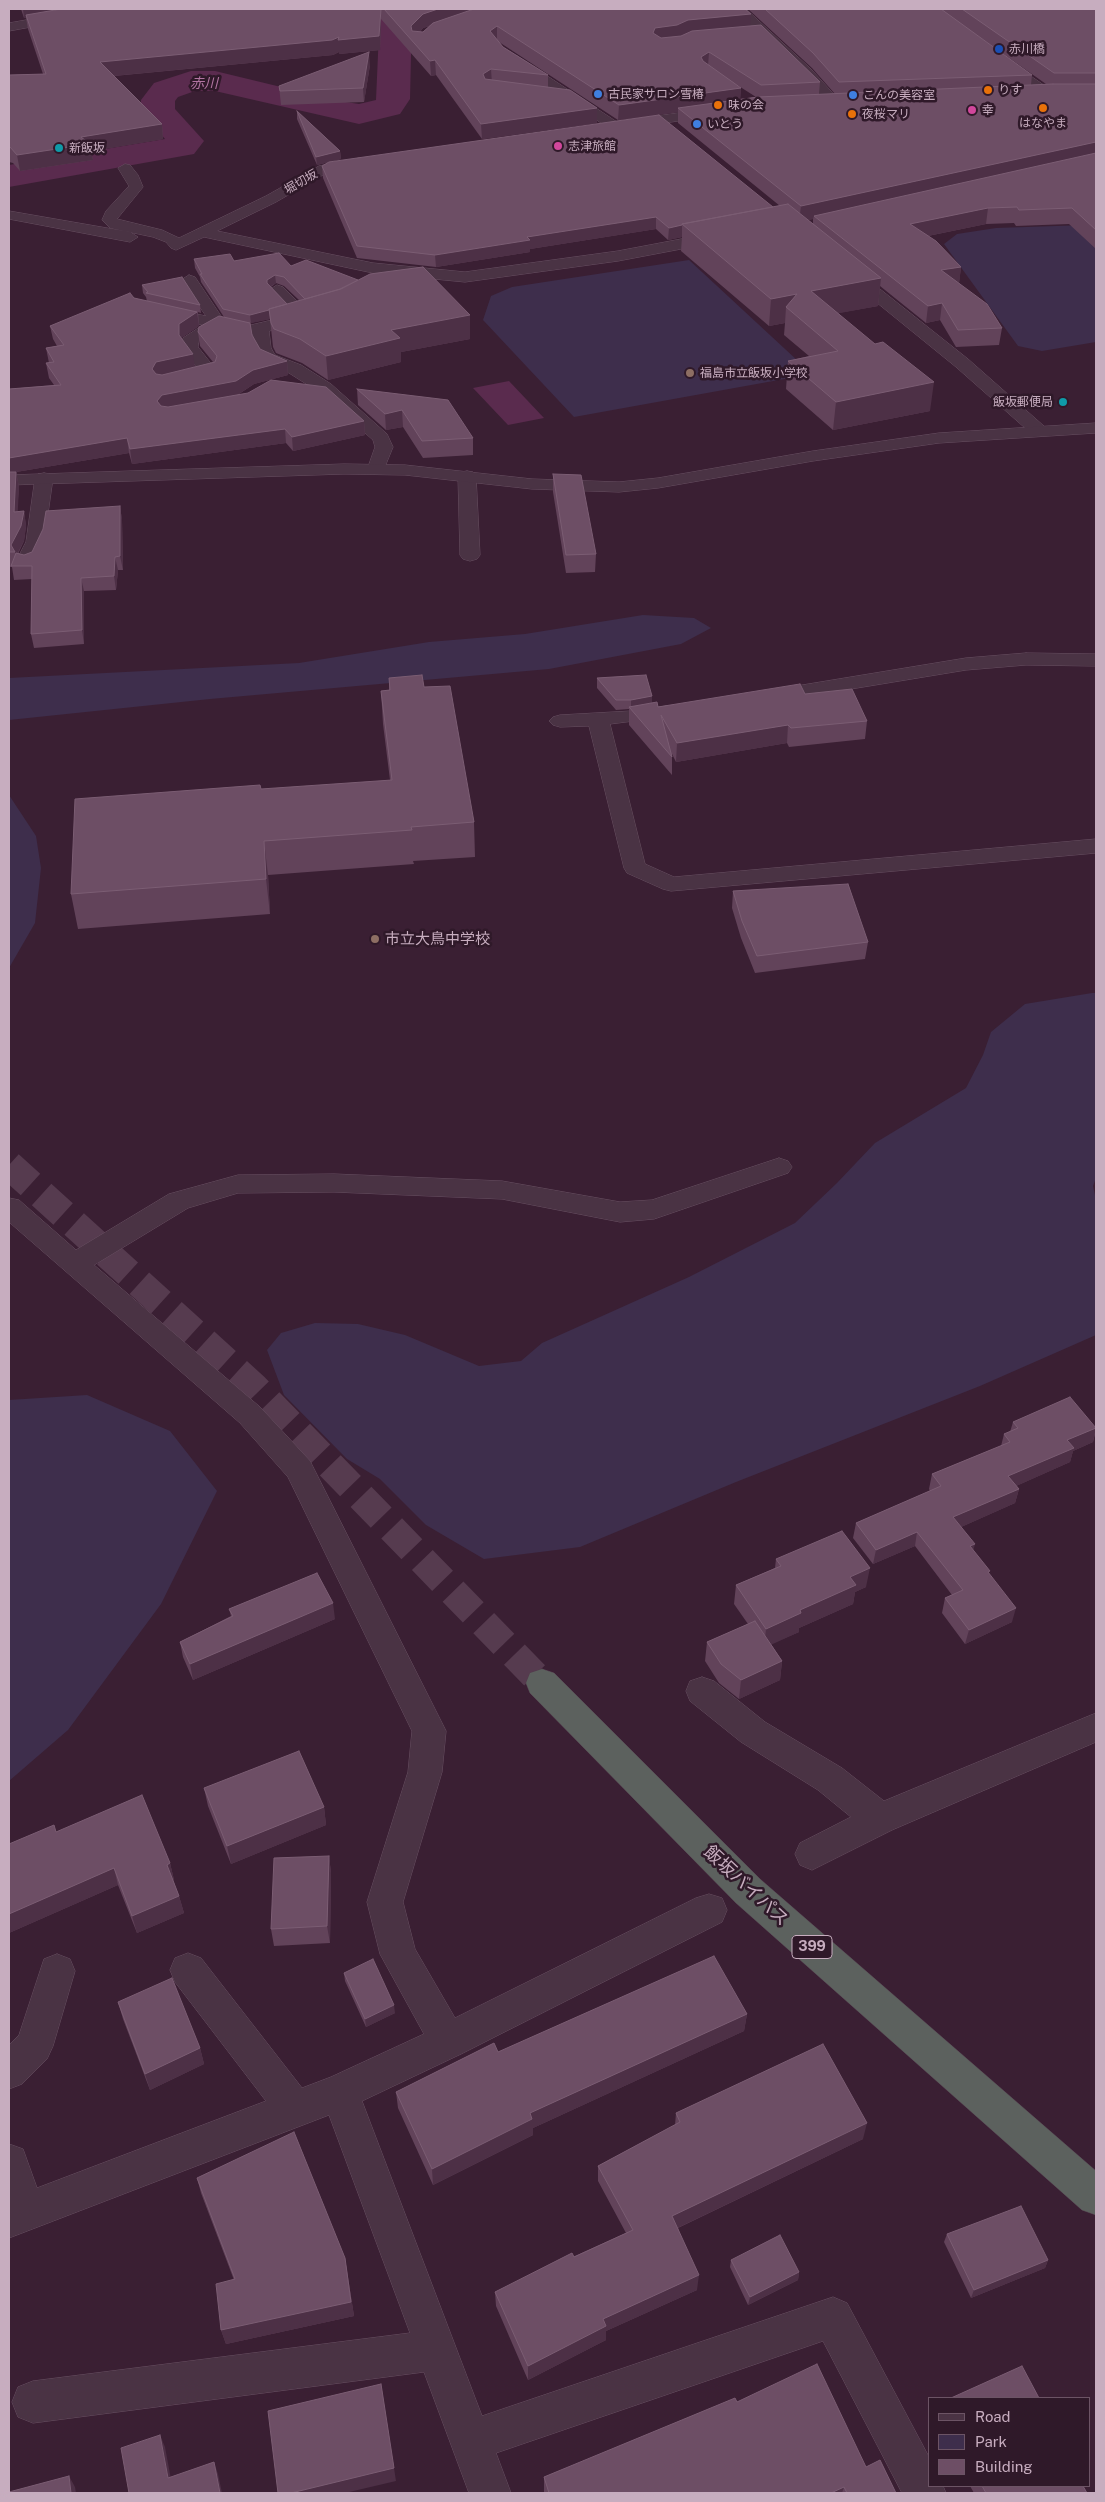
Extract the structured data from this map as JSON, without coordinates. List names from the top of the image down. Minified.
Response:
{"streets":{"highway":["飯坂バイパス","399"],"street":["堀切坂"]},"water":["赤川"],"places":["赤川橋","りす","古民家サロン雪椿","こんの美容室","味の会","はなやま","幸","夜桜マリ","いとう","志津旅館","新飯坂","福島市立飯坂小学校","飯坂郵便局","市立大鳥中学校"],"legend":["Road","Park","Building"]}
